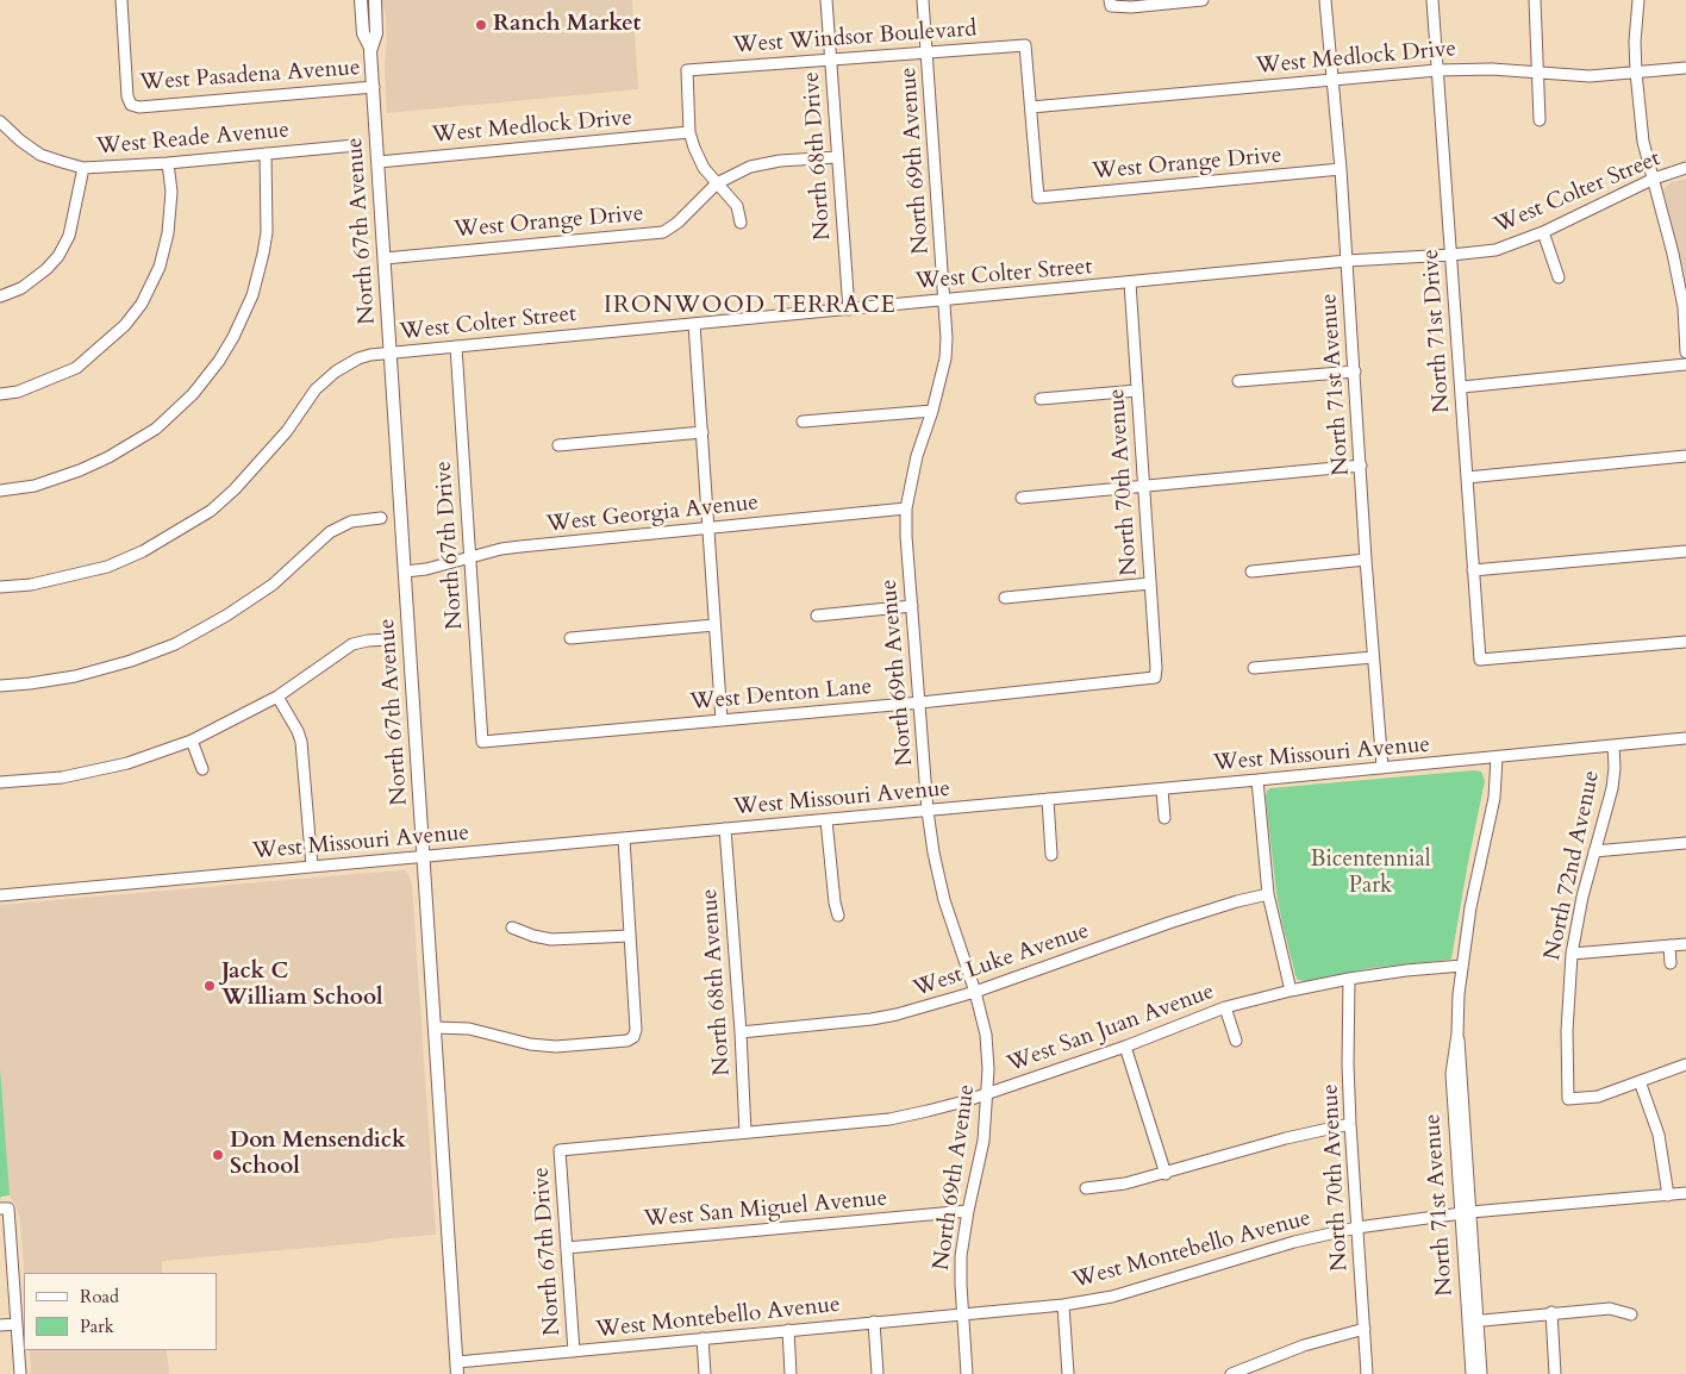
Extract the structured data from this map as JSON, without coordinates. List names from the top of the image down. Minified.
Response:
{"streets":{"main road":["North 67th Avenue"],"street":["West Windsor Boulevard","West Medlock Drive","West Pasadena Avenue","West Reade Avenue","North 68th Drive","North 69th Avenue","West Orange Drive","West Colter Street","North 71st Drive","North 71st Avenue","North 70th Avenue","West Georgia Avenue","North 67th Drive","West Denton Lane","West Missouri Avenue","North 72nd Avenue","West Luke Avenue","North 68th Avenue","West San Juan Avenue","West San Miguel Avenue","West Montebello Avenue"]},"crossings":[["West Windsor Boulevard","West Medlock Drive"],["West Windsor Boulevard","North 68th Drive"],["West Windsor Boulevard","North 69th Avenue"],["West Windsor Boulevard","West Orange Drive"],["West Medlock Drive","West Orange Drive"],["West Medlock Drive","North 67th Avenue"],["West Medlock Drive","North 71st Drive"],["West Medlock Drive","North 71st Avenue"],["West Pasadena Avenue","North 67th Avenue"],["North 68th Drive","West Orange Drive"],["North 68th Drive","West Colter Street"],["North 69th Avenue","West Colter Street"],["North 69th Avenue","West Georgia Avenue"],["North 69th Avenue","West Denton Lane"],["North 69th Avenue","West Missouri Avenue"],["North 69th Avenue","West Luke Avenue"],["North 69th Avenue","West San Juan Avenue"],["North 69th Avenue","West San Miguel Avenue"],["North 69th Avenue","West Montebello Avenue"],["West Orange Drive","North 67th Avenue"],["West Orange Drive","North 71st Avenue"],["West Colter Street","North 67th Avenue"],["West Colter Street","North 71st Drive"],["West Colter Street","North 71st Avenue"],["West Colter Street","North 70th Avenue"],["West Colter Street","North 67th Drive"],["North 67th Avenue","West Georgia Avenue"],["North 67th Avenue","West Missouri Avenue"],["North 67th Avenue","West Montebello Avenue"],["North 71st Avenue","West Missouri Avenue"],["North 71st Avenue","West San Juan Avenue"],["North 71st Avenue","West Montebello Avenue"],["North 70th Avenue","West Denton Lane"],["North 70th Avenue","West San Juan Avenue"],["North 70th Avenue","West Montebello Avenue"],["West Georgia Avenue","North 67th Drive"],["North 67th Drive","West Denton Lane"],["North 67th Drive","West San Juan Avenue"],["North 67th Drive","West San Miguel Avenue"],["North 67th Drive","West Montebello Avenue"],["West Missouri Avenue","North 72nd Avenue"],["West Missouri Avenue","North 68th Avenue"],["West Luke Avenue","North 68th Avenue"],["North 68th Avenue","West San Juan Avenue"]],"districts":["IRONWOOD TERRACE"],"parks":["Bicentennial Park"],"places":["Ranch Market","Jack C William School","Don Mensendick School"],"legend":["Road","Park"]}
